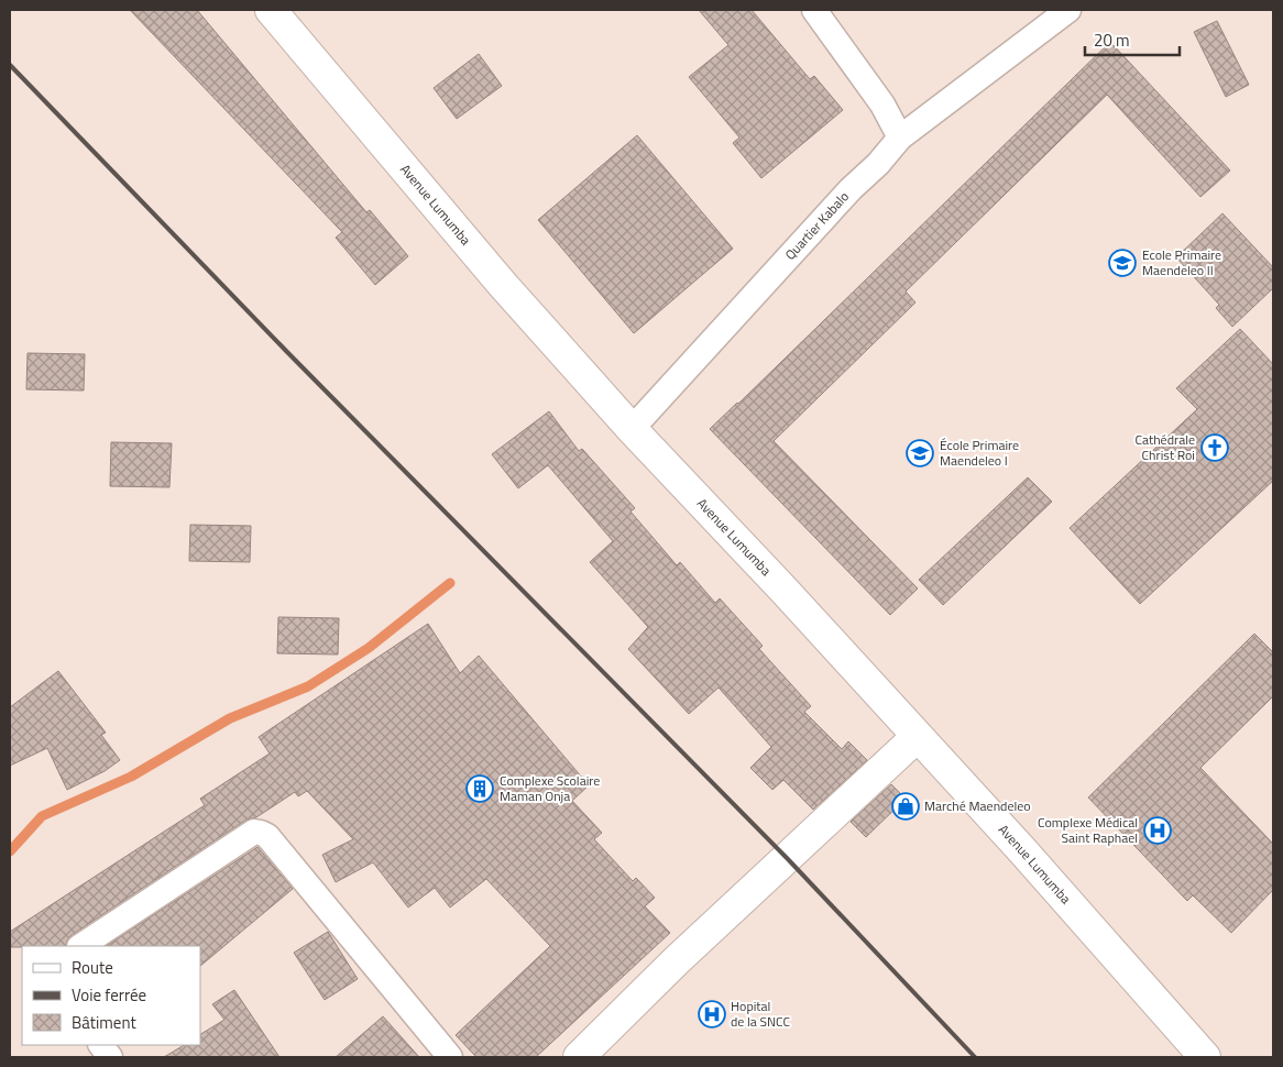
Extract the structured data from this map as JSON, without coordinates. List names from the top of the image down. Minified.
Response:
{"streets":{"main road":["Avenue Lumumba"],"street":["Quartier Kabalo"]},"crossings":[["Avenue Lumumba","Quartier Kabalo"]],"places":{"school or university":["Ecole Primaire Maendeleo II","École Primaire Maendeleo I"],"church":["Cathédrale Christ Roi"],"building":["Complexe Scolaire Maman Onja"],"shop":["Marché Maendeleo"],"hospital":["Complexe Médical Saint Raphael","Hopital de la SNCC"]},"legend":["Route","Voie ferrée","Bâtiment"],"scale_bar":"20 m"}
